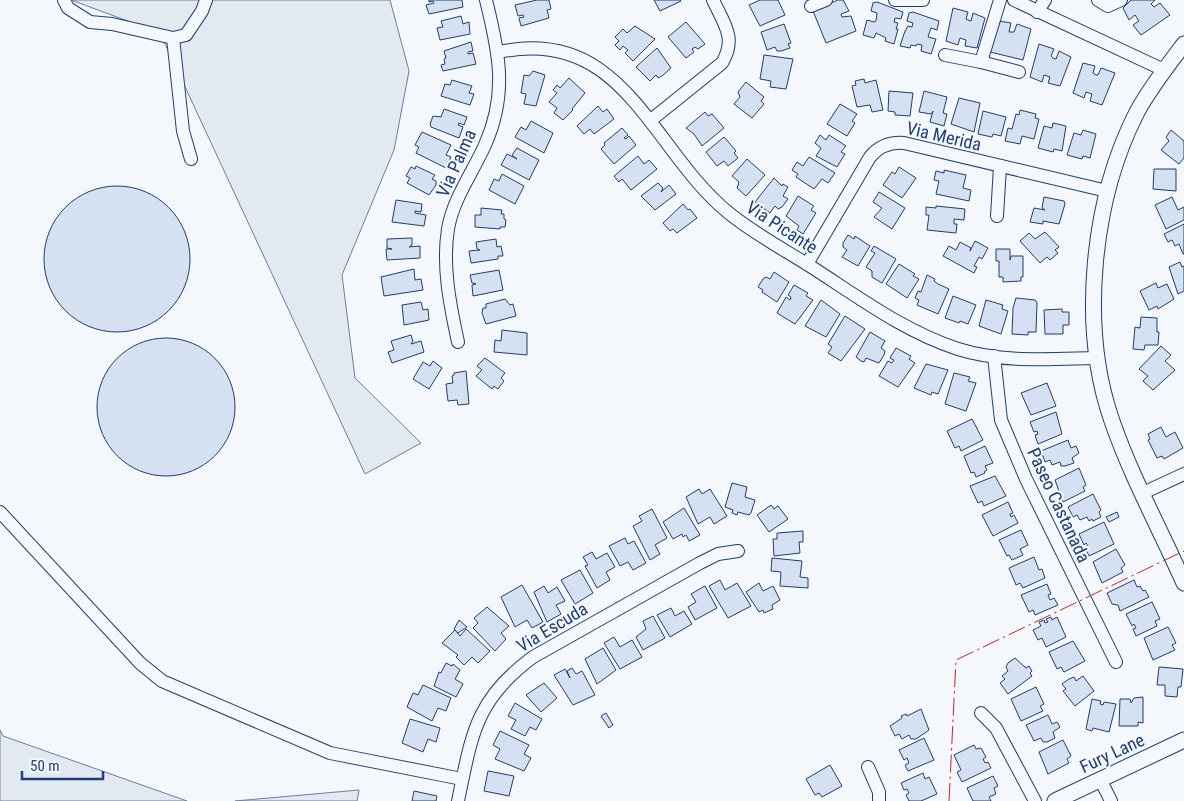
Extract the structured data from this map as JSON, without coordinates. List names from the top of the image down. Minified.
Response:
{"streets":{"main road":["Fury Lane"],"street":["Via Merida","Via Palma","Via Picante","Paseo Castanada","Via Escuda"]},"crossings":[["Via Merida","Via Picante"],["Via Palma","Via Picante"],["Via Picante","Paseo Castanada"]],"scale_bar":"50 m"}
